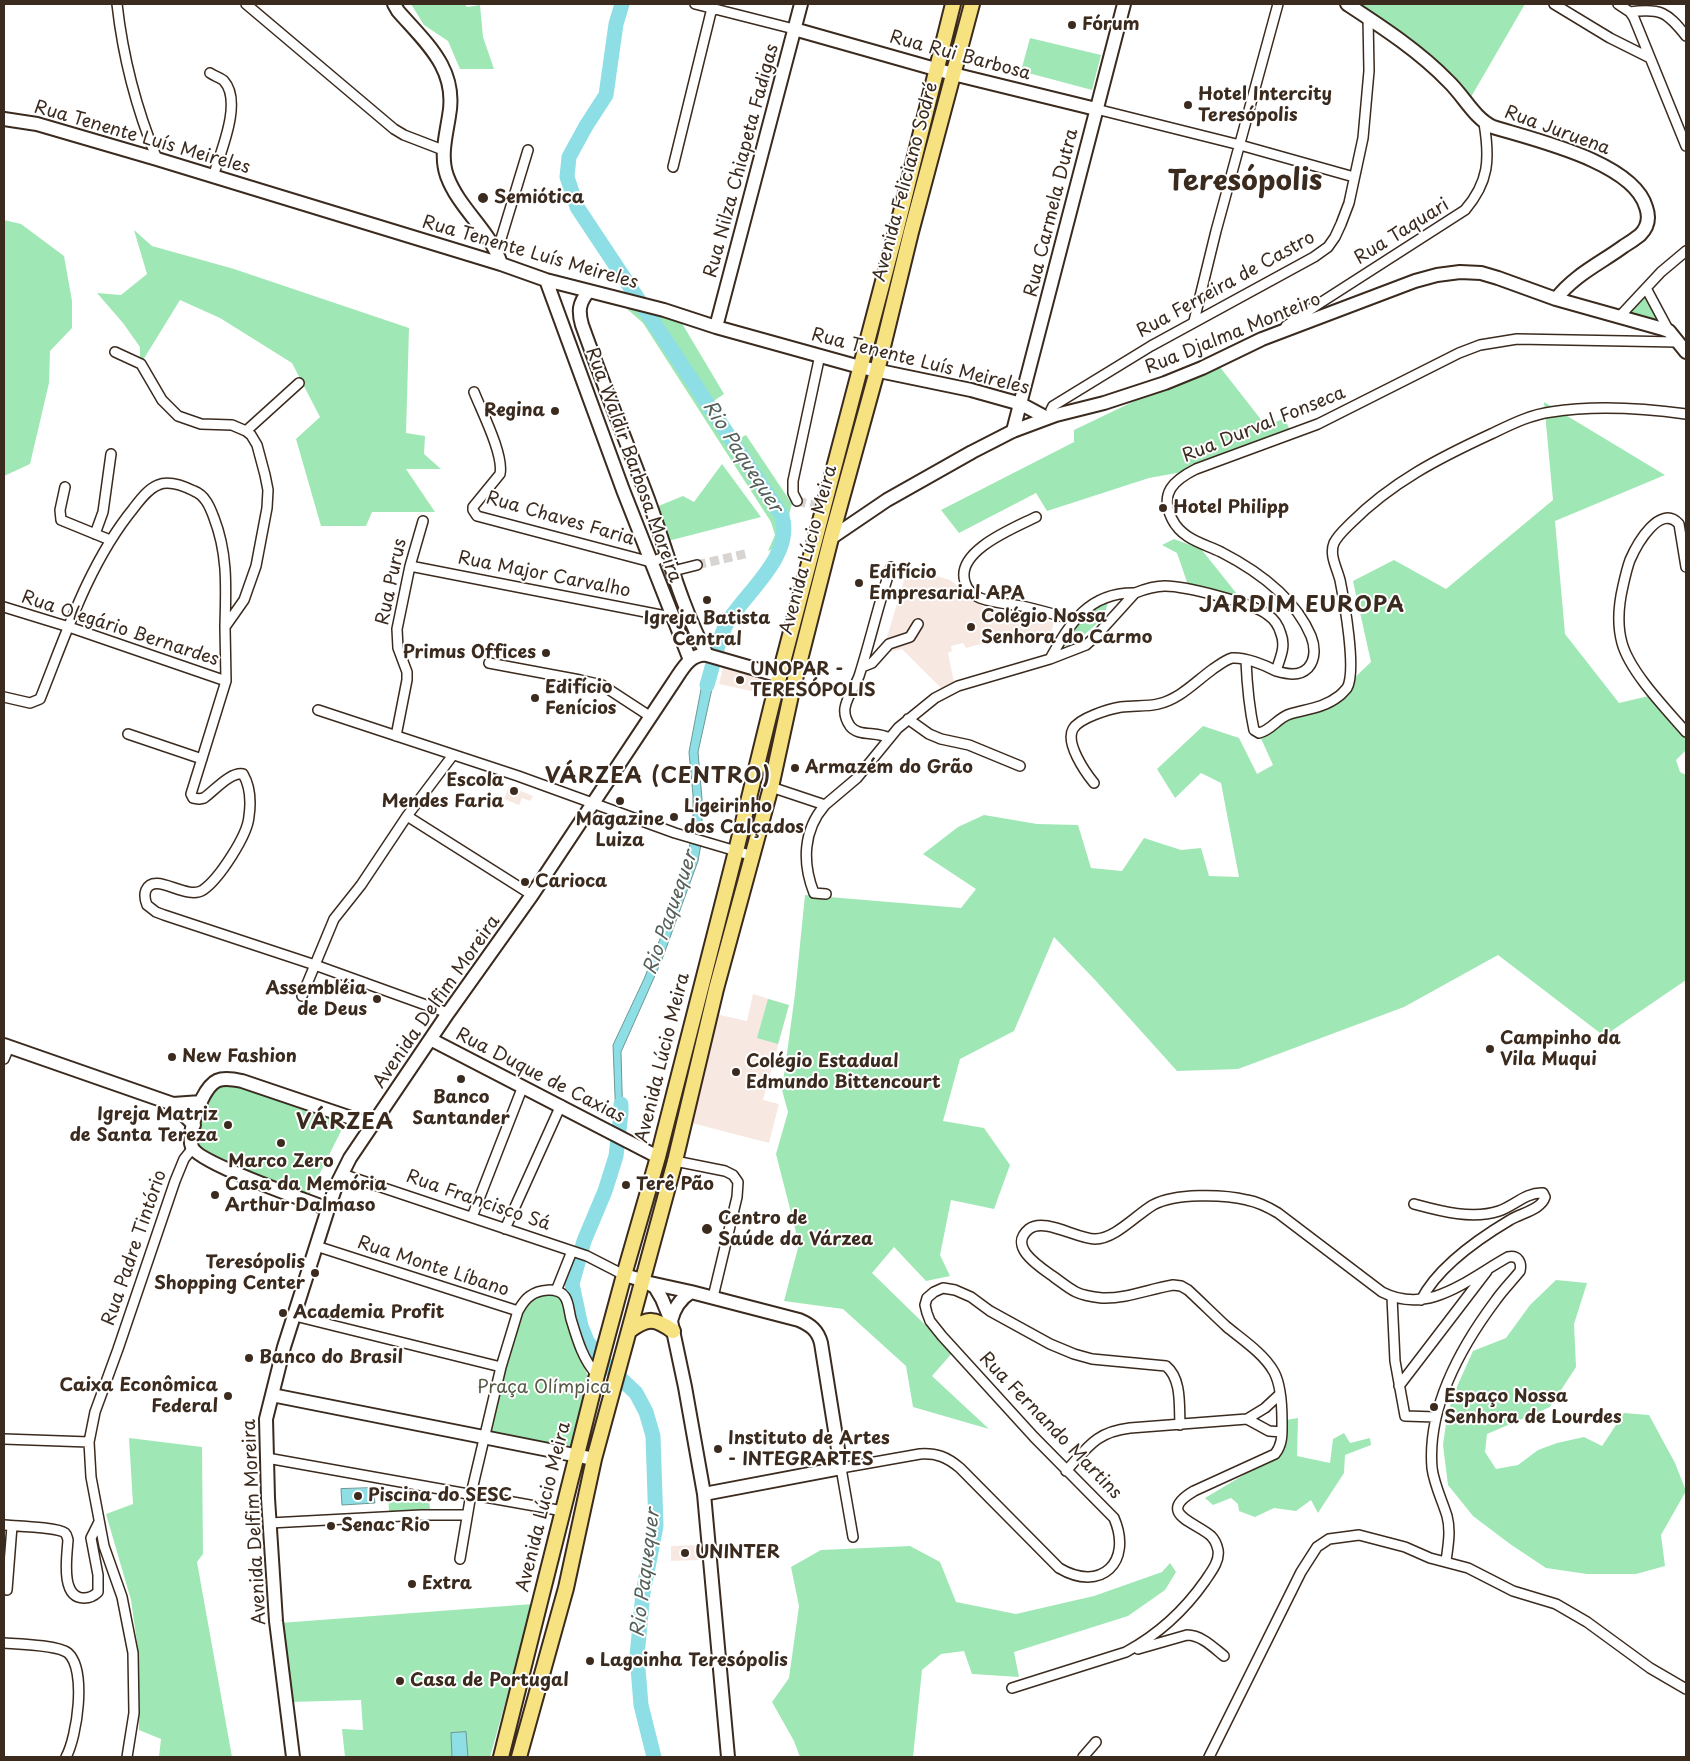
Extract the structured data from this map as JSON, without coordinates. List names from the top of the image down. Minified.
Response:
{"streets":{"main road":["Rua Rui Barbosa","Rua Juruena","Rua Tenente Luís Meireles","Rua Nilza Chiapeta Fadigas","Avenida Feliciano Sodré","Rua Carmela Dutra","Rua Djalma Monteiro","Rua Waldir Barbosa Moreira","Avenida Lúcio Meira","Avenida Delfim Moreira","Rua Duque de Caxias","Rua Padre Tintório","Rua Fernando Martins"],"street":["Rua Taquari","Rua Ferreira de Castro","Rua Durval Fonseca","Rua Chaves Faria","Rua Major Carvalho","Rua Purus","Rua Olegário Bernardes","Rua Francisco Sá","Rua Monte Líbano"]},"crossings":[["Rua Rui Barbosa","Rua Nilza Chiapeta Fadigas"],["Rua Rui Barbosa","Avenida Feliciano Sodré"],["Rua Rui Barbosa","Rua Carmela Dutra"],["Rua Rui Barbosa","Rua Ferreira de Castro"],["Rua Juruena","Rua Taquari"],["Rua Juruena","Rua Ferreira de Castro"],["Rua Juruena","Rua Djalma Monteiro"],["Rua Tenente Luís Meireles","Rua Nilza Chiapeta Fadigas"],["Rua Tenente Luís Meireles","Avenida Feliciano Sodré"],["Rua Tenente Luís Meireles","Rua Carmela Dutra"],["Rua Tenente Luís Meireles","Rua Ferreira de Castro"],["Rua Tenente Luís Meireles","Rua Djalma Monteiro"],["Rua Tenente Luís Meireles","Rua Waldir Barbosa Moreira"],["Rua Tenente Luís Meireles","Avenida Lúcio Meira"],["Avenida Feliciano Sodré","Avenida Lúcio Meira"],["Rua Carmela Dutra","Rua Djalma Monteiro"],["Rua Taquari","Rua Djalma Monteiro"],["Rua Ferreira de Castro","Rua Djalma Monteiro"],["Rua Djalma Monteiro","Avenida Lúcio Meira"],["Rua Waldir Barbosa Moreira","Rua Chaves Faria"],["Rua Waldir Barbosa Moreira","Rua Major Carvalho"],["Rua Waldir Barbosa Moreira","Avenida Delfim Moreira"],["Avenida Lúcio Meira","Rua Duque de Caxias"],["Avenida Lúcio Meira","Rua Francisco Sá"],["Rua Major Carvalho","Rua Purus"],["Avenida Delfim Moreira","Rua Duque de Caxias"],["Avenida Delfim Moreira","Rua Francisco Sá"],["Avenida Delfim Moreira","Rua Padre Tintório"],["Avenida Delfim Moreira","Rua Monte Líbano"]],"districts":["Teresópolis","JARDIM EUROPA","VÁRZEA (CENTRO)","VÁRZEA"],"water":["Rio Paquequer"],"parks":["Praça Olímpica"],"places":["Fórum","Hotel Intercity Teresópolis","Semiótica","Regina","Hotel Philipp","Edifício Empresarial APA","Igreja Batista Central","Colégio Nossa Senhora do Carmo","Primus Offices","UNOPAR - TERESÓPOLIS","Edifício Fenícios","Armazém do Grão","Escola Mendes Faria","Magazine Luiza","Ligeirinho dos Calçados","Carioca","Assembléia de Deus","Campinho da Vila Muqui","New Fashion","Colégio Estadual Edmundo Bittencourt","Banco Santander","Igreja Matriz de Santa Tereza","Marco Zero","Terê Pão","Casa da Memória Arthur Dalmaso","Centro de Saúde da Várzea","Teresópolis Shopping Center","Academia Profit","Banco do Brasil","Caixa Econômica Federal","Espaço Nossa Senhora de Lourdes","Instituto de Artes - INTEGRARTES","Piscina do SESC","Senac Rio","UNINTER","Extra","Lagoinha Teresópolis","Casa de Portugal"]}
